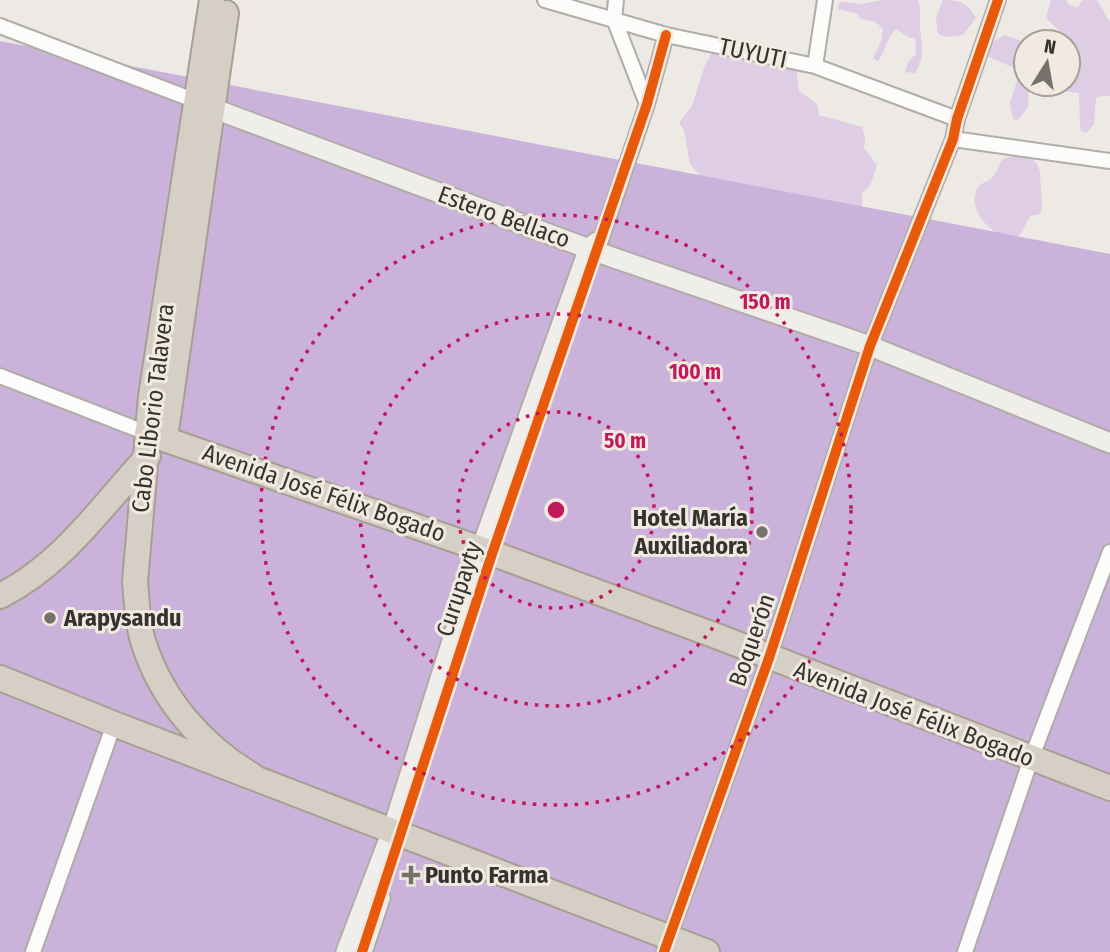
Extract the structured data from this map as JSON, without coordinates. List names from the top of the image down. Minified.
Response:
{"streets":{"highway":["Cabo Liborio Talavera","Avenida José Félix Bogado"],"street":["TUYUTI","Estero Bellaco","Curupayty","Boquerón"]},"crossings":[["TUYUTI","Boquerón"],["Estero Bellaco","Cabo Liborio Talavera"],["Estero Bellaco","Curupayty"],["Estero Bellaco","Boquerón"],["Cabo Liborio Talavera","Avenida José Félix Bogado"],["Avenida José Félix Bogado","Curupayty"],["Avenida José Félix Bogado","Boquerón"]],"places":{"other":["Hotel María Auxiliadora","Arapysandu"],"health":["Punto Farma"]},"north":"top","rings":["150 m","100 m","50 m"]}
